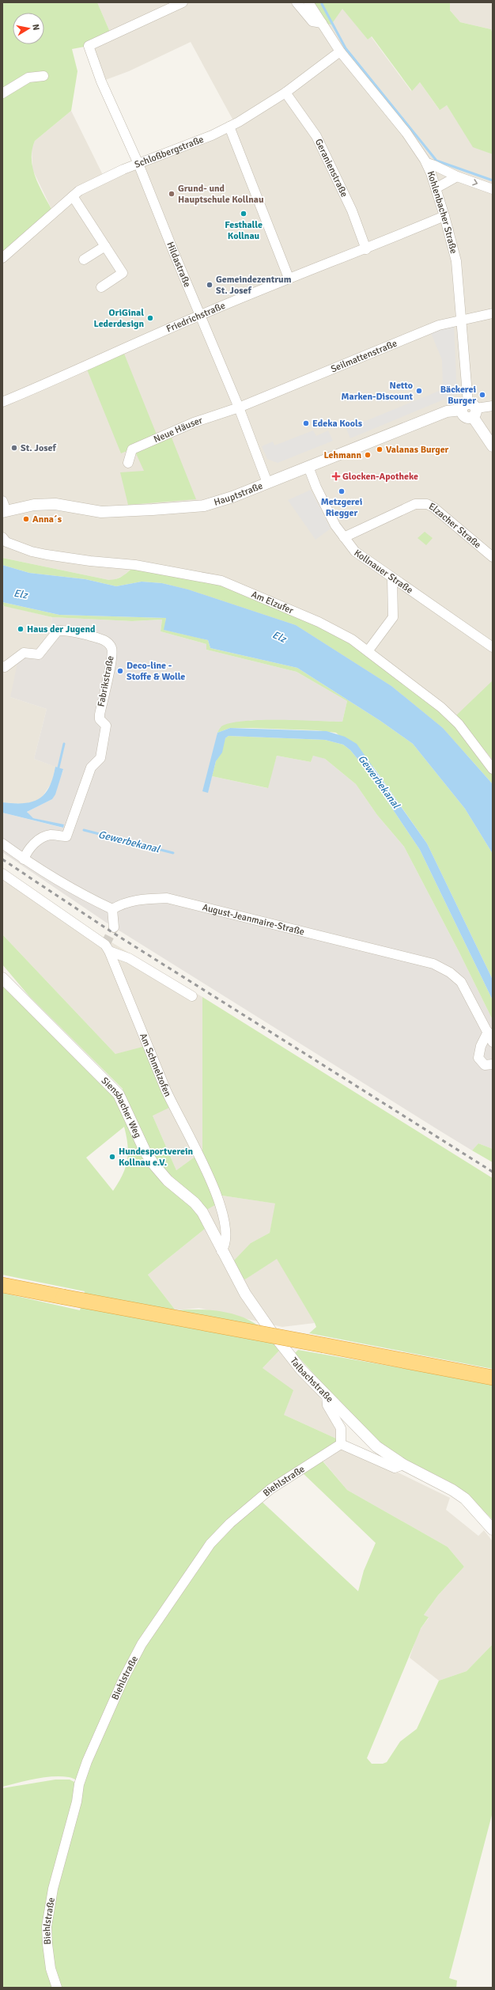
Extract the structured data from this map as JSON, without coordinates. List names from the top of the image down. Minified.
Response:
{"streets":{"street":["Schloßbergstraße","Geranienstraße","Kohlenbacher Straße","Hildastraße","Friedrichstraße","Seilmattenstraße","Neue Häuser","Hauptstraße","Elzacher Straße","Kollnauer Straße","Am Elzufer","Fabrikstraße","August-Jeanmaire-Straße","Am Schmelzofen","Siensbacher Weg","Talbachstraße","Biehlstraße"]},"crossings":[["Schloßbergstraße","Geranienstraße"],["Schloßbergstraße","Kohlenbacher Straße"],["Schloßbergstraße","Hildastraße"],["Geranienstraße","Friedrichstraße"],["Kohlenbacher Straße","Friedrichstraße"],["Kohlenbacher Straße","Seilmattenstraße"],["Kohlenbacher Straße","Hauptstraße"],["Hildastraße","Friedrichstraße"],["Hildastraße","Seilmattenstraße"],["Hildastraße","Neue Häuser"],["Hildastraße","Hauptstraße"],["Seilmattenstraße","Neue Häuser"],["Hauptstraße","Kollnauer Straße"],["Elzacher Straße","Kollnauer Straße"],["Am Schmelzofen","Siensbacher Weg"],["Am Schmelzofen","Talbachstraße"],["Siensbacher Weg","Talbachstraße"]],"water":["Elz","Gewerbekanal"],"places":{"other":["Grund- und Hauptschule Kollnau","Festhalle Kollnau","Gemeindezentrum St. Josef","OriGinal Lederdesign","Netto Marken-Discount","Bäckerei Burger","Edeka Kools","St. Josef","Valanas Burger","Lehmann","Metzgerei Riegger","Anna´s","Haus der Jugend","Deco-line - Stoffe & Wolle","Hundesportverein Kollnau e.V."],"health":["Glocken-Apotheke"]},"north":"right"}
